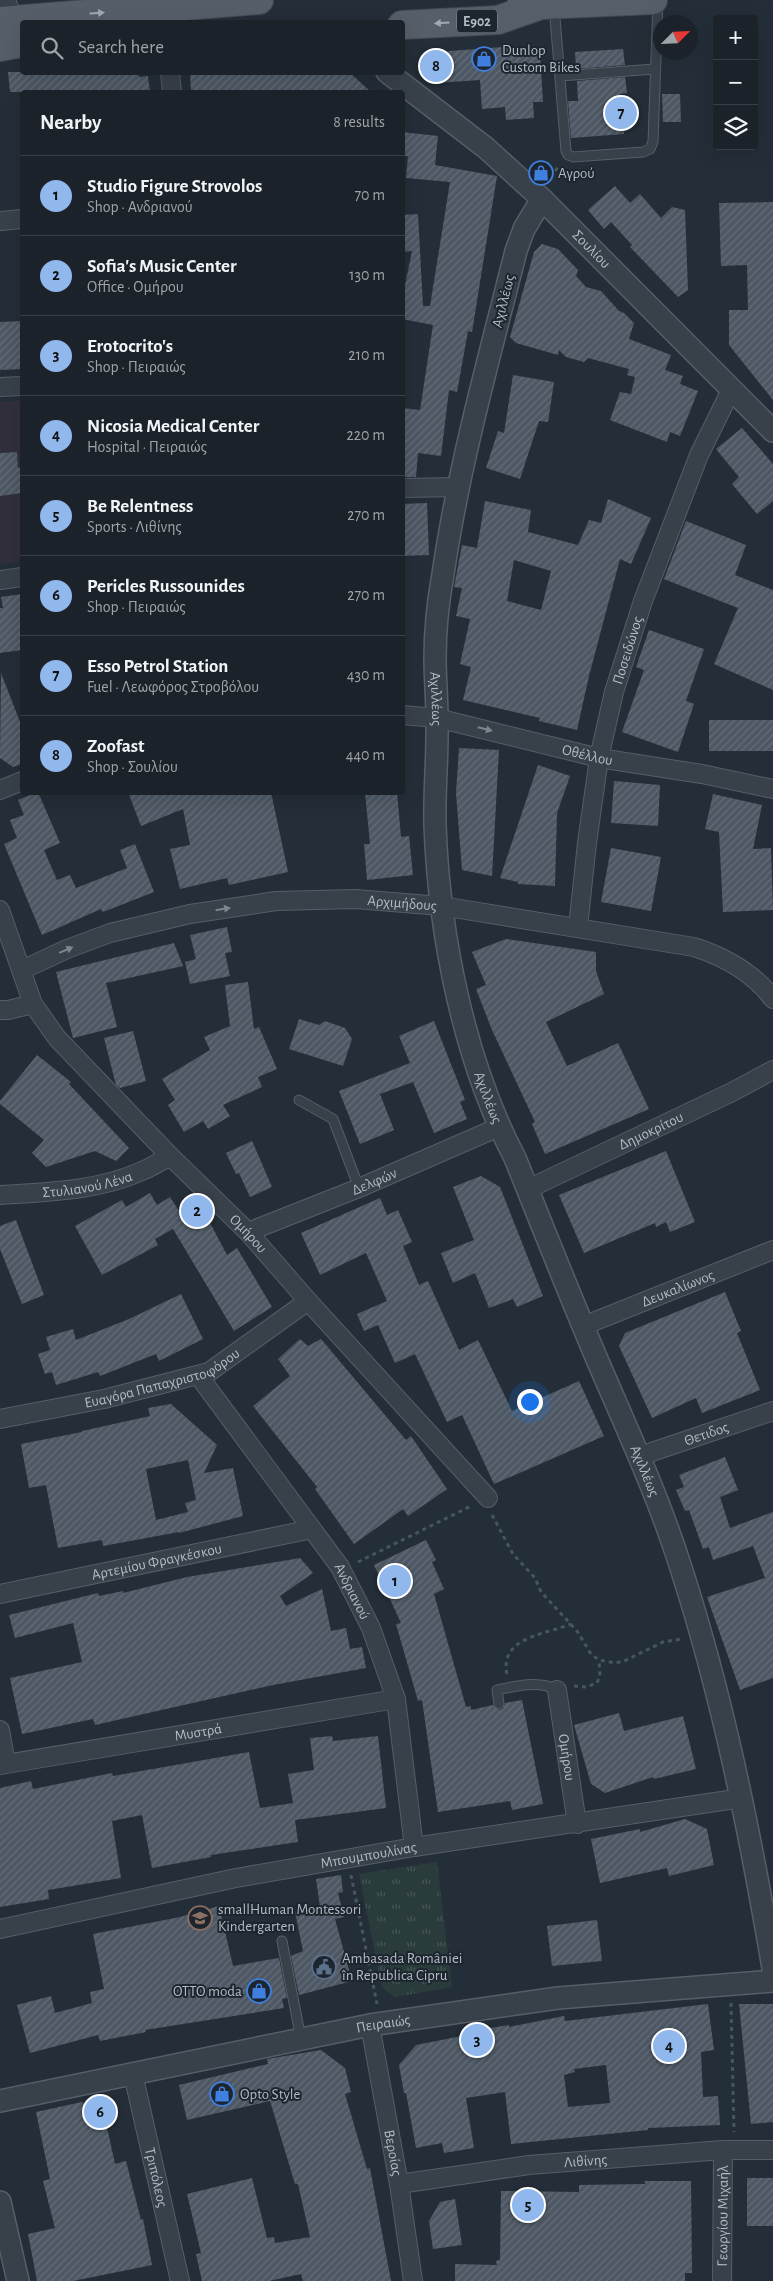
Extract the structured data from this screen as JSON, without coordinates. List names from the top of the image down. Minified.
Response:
{"streets":{"main road":["E902"],"street":["Σουλίου","Αχιλλέως","Ποσειδώνος","Οθέλλου","Αρχιμήδους","Δημοκρίτου","Δελφών","Στυλιανού Λένα","Ομήρου","Δευκαλίωνος","Ευαγόρα Παπαχριστοφόρου","Θετιδος","Αρτεμίου Φραγκέσκου","Ανδριανού","Μυστρά","Μπουμπουλίνας","Πειραιώς","Βεροίας","Λιθίνης","Τριπόλεος","Γεωργίου Μιχαήλ"]},"crossings":[["Σουλίου","Αχιλλέως"],["Σουλίου","Ποσειδώνος"],["Αχιλλέως","Οθέλλου"],["Αχιλλέως","Αρχιμήδους"],["Αχιλλέως","Δημοκρίτου"],["Αχιλλέως","Δελφών"],["Αχιλλέως","Δευκαλίωνος"],["Αχιλλέως","Θετιδος"],["Αχιλλέως","Μπουμπουλίνας"],["Ποσειδώνος","Οθέλλου"],["Ποσειδώνος","Αρχιμήδους"],["Αρχιμήδους","Ομήρου"],["Δελφών","Ομήρου"],["Στυλιανού Λένα","Ομήρου"],["Ομήρου","Ευαγόρα Παπαχριστοφόρου"],["Ομήρου","Μπουμπουλίνας"],["Ευαγόρα Παπαχριστοφόρου","Ανδριανού"],["Αρτεμίου Φραγκέσκου","Ανδριανού"],["Ανδριανού","Μυστρά"],["Ανδριανού","Μπουμπουλίνας"],["Πειραιώς","Βεροίας"],["Πειραιώς","Τριπόλεος"],["Βεροίας","Λιθίνης"],["Λιθίνης","Γεωργίου Μιχαήλ"]],"one_way":["Οθέλλου","Αρχιμήδους"],"places":{"shop":["Dunlop Custom Bikes","Αγρού","OTTO moda","Opto Style"],"school or university":["smallHuman Montessori Kindergarten"],"public building":["Ambasada României în Republica Cipru"]},"north":"top right","page":{"map_buttons":["+","−"],"search":"Search here","pins":["8","7","2","1","3","4","6","5"],"heading":["Nearby","8 results"],"list":[{"mark":"1","name":"Studio Figure Strovolos","note":"Shop · Ανδριανού","value":"70 m"},{"mark":"2","name":"Sofia's Music Center","note":"Office · Ομήρου","value":"130 m"},{"mark":"3","name":"Erotocrito's","note":"Shop · Πειραιώς","value":"210 m"},{"mark":"4","name":"Nicosia Medical Center","note":"Hospital · Πειραιώς","value":"220 m"},{"mark":"5","name":"Be Relentness","note":"Sports · Λιθίνης","value":"270 m"},{"mark":"6","name":"Pericles Russounides","note":"Shop · Πειραιώς","value":"270 m"},{"mark":"7","name":"Esso Petrol Station","note":"Fuel · Λεωφόρος Στροβόλου","value":"430 m"},{"mark":"8","name":"Zoofast","note":"Shop · Σουλίου","value":"440 m"}]}}
